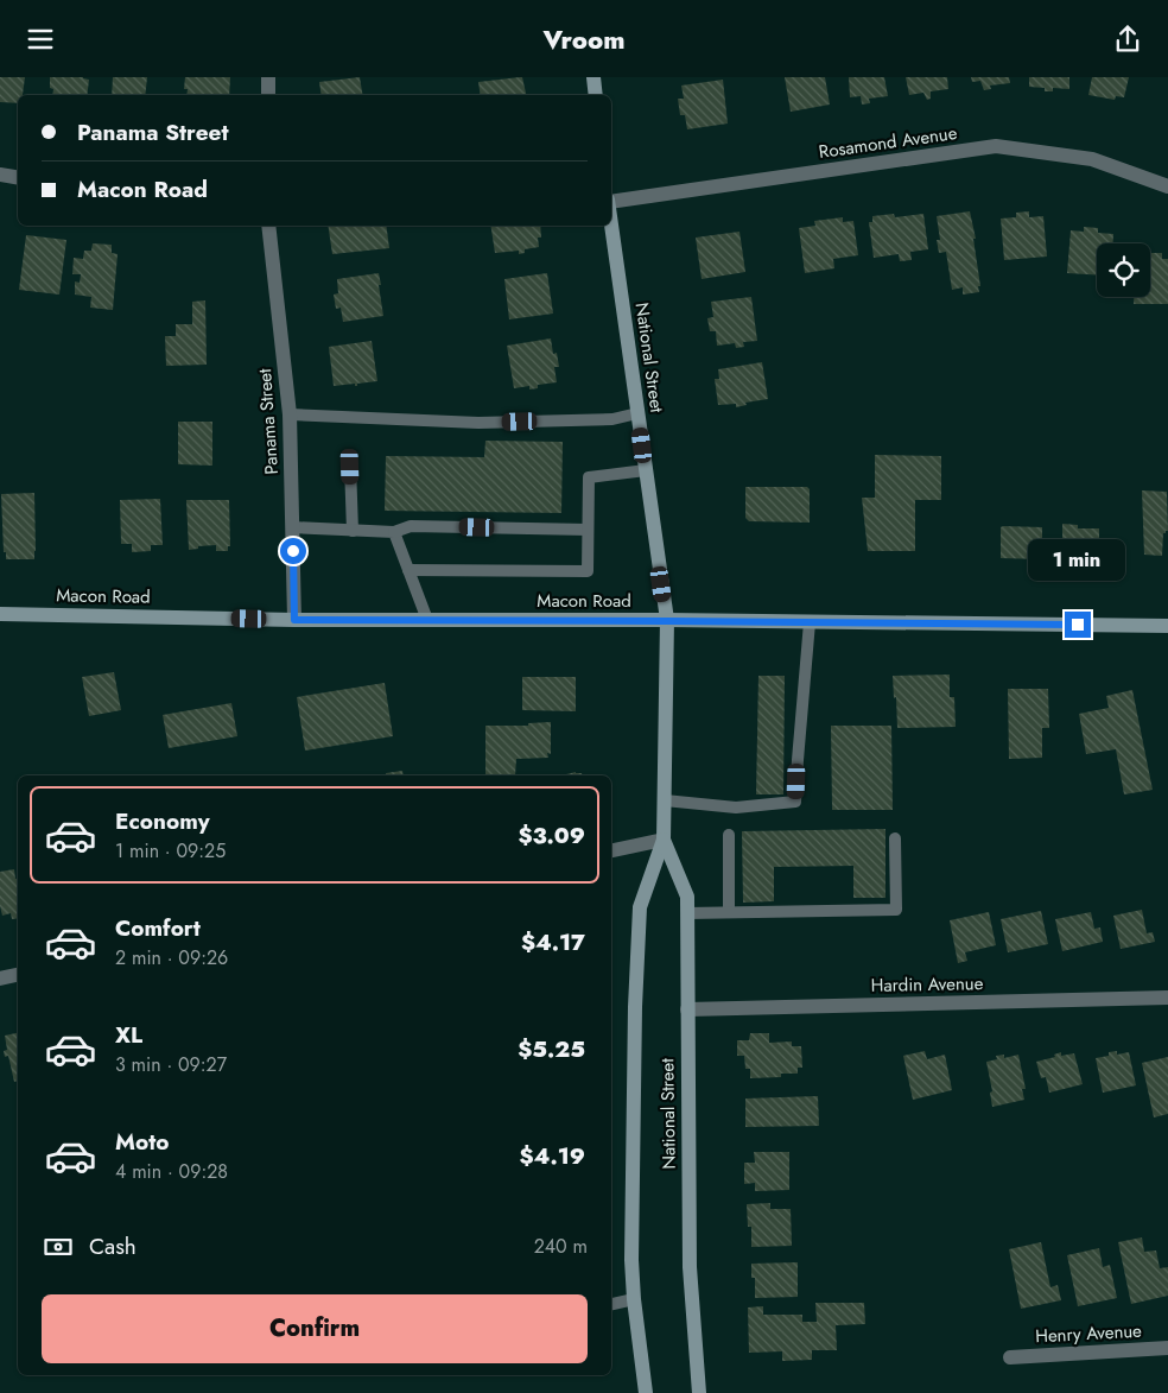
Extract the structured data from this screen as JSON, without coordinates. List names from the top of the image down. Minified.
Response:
{"streets":{"main road":["National Street","Macon Road"],"street":["Rosamond Avenue","Panama Street","Hardin Avenue","Henry Avenue"]},"crossings":[["National Street","Macon Road"],["National Street","Hardin Avenue"],["Panama Street","Macon Road"]],"page":{"header":"Vroom","banner":["Panama Street","Macon Road"],"bubble":"1 min","list":[{"name":"Economy","note":"1 min · 09:25","value":"$3.09"},{"name":"Comfort","note":"2 min · 09:26","value":"$4.17"},{"name":"XL","note":"3 min · 09:27","value":"$5.25"},{"name":"Moto","note":"4 min · 09:28","value":"$4.19"}],"pay":["Cash","240 m"],"buttons":"Confirm"}}
